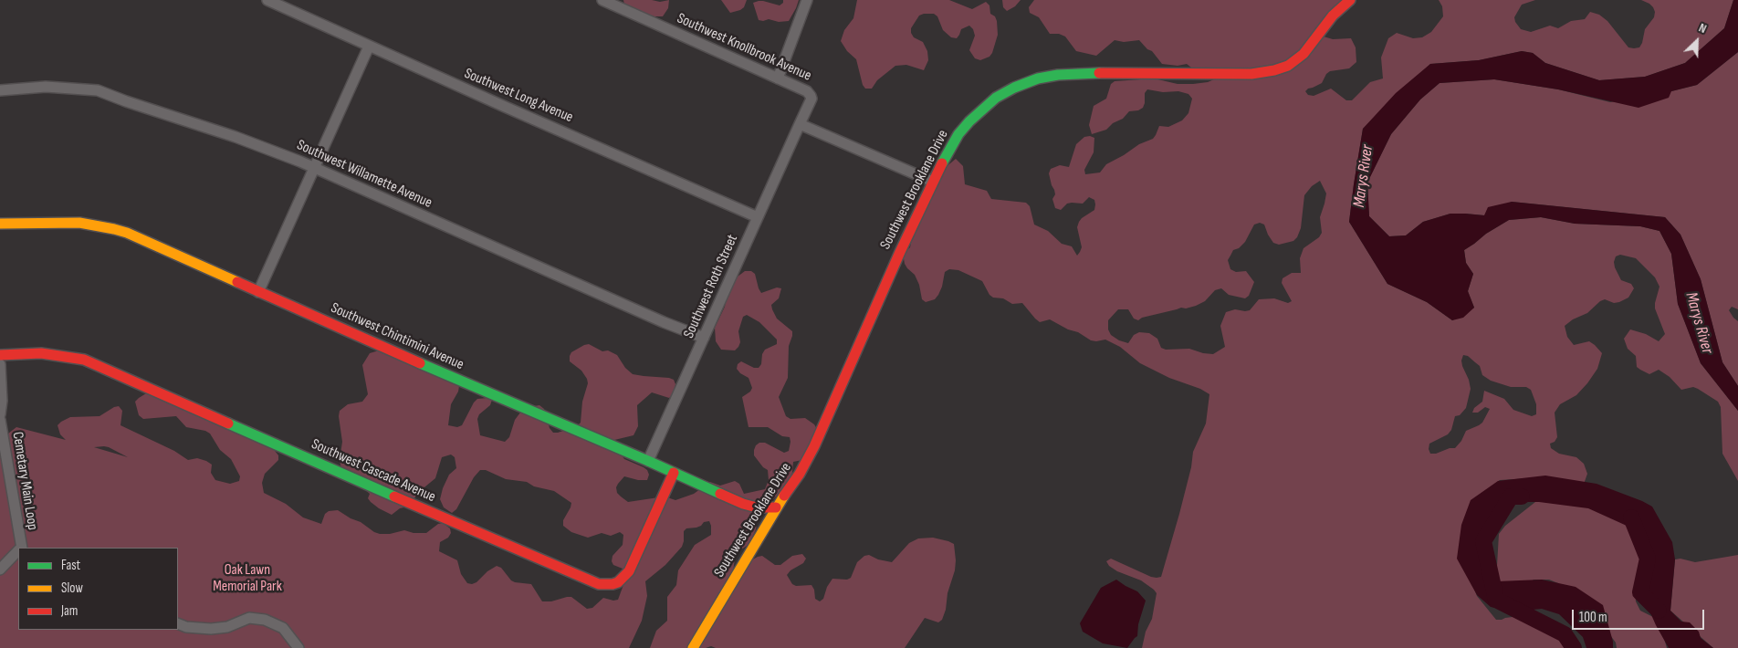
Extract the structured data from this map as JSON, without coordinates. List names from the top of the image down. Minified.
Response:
{"streets":{"street":["Southwest Knollbrook Avenue","Southwest Long Avenue","Southwest Willamette Avenue","Southwest Brooklane Drive","Southwest Roth Street","Southwest Chintimini Avenue","Southwest Cascade Avenue","Cemetary Main Loop"]},"crossings":[["Southwest Knollbrook Avenue","Southwest Roth Street"],["Southwest Long Avenue","Southwest Roth Street"],["Southwest Willamette Avenue","Southwest Roth Street"],["Southwest Brooklane Drive","Southwest Chintimini Avenue"],["Southwest Roth Street","Southwest Chintimini Avenue"],["Southwest Chintimini Avenue","Southwest Cascade Avenue"]],"water":["Marys River"],"parks":["Oak Lawn Memorial Park"],"legend":["Fast","Slow","Jam"],"scale_bar":"100 m","north":"top right"}
